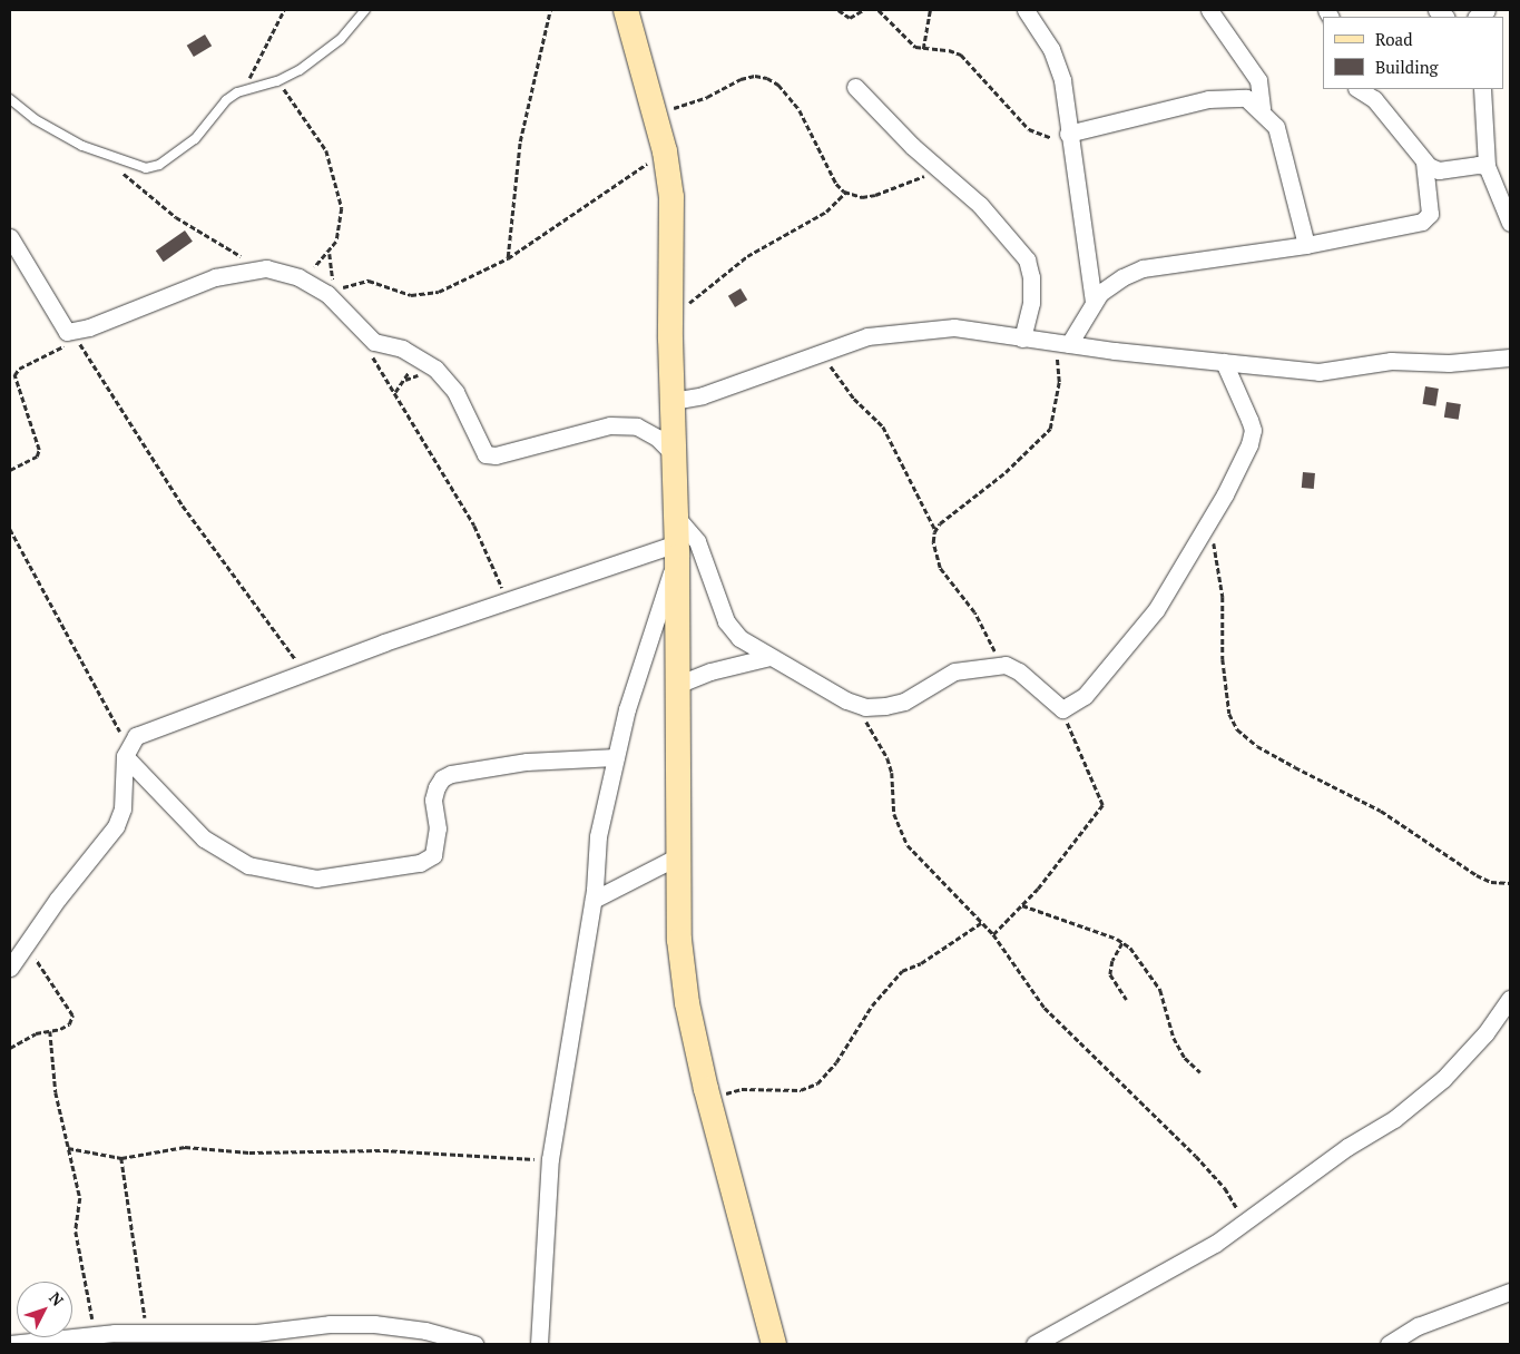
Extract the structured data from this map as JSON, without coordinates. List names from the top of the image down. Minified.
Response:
{"legend":["Road","Building"],"north":"top right"}
